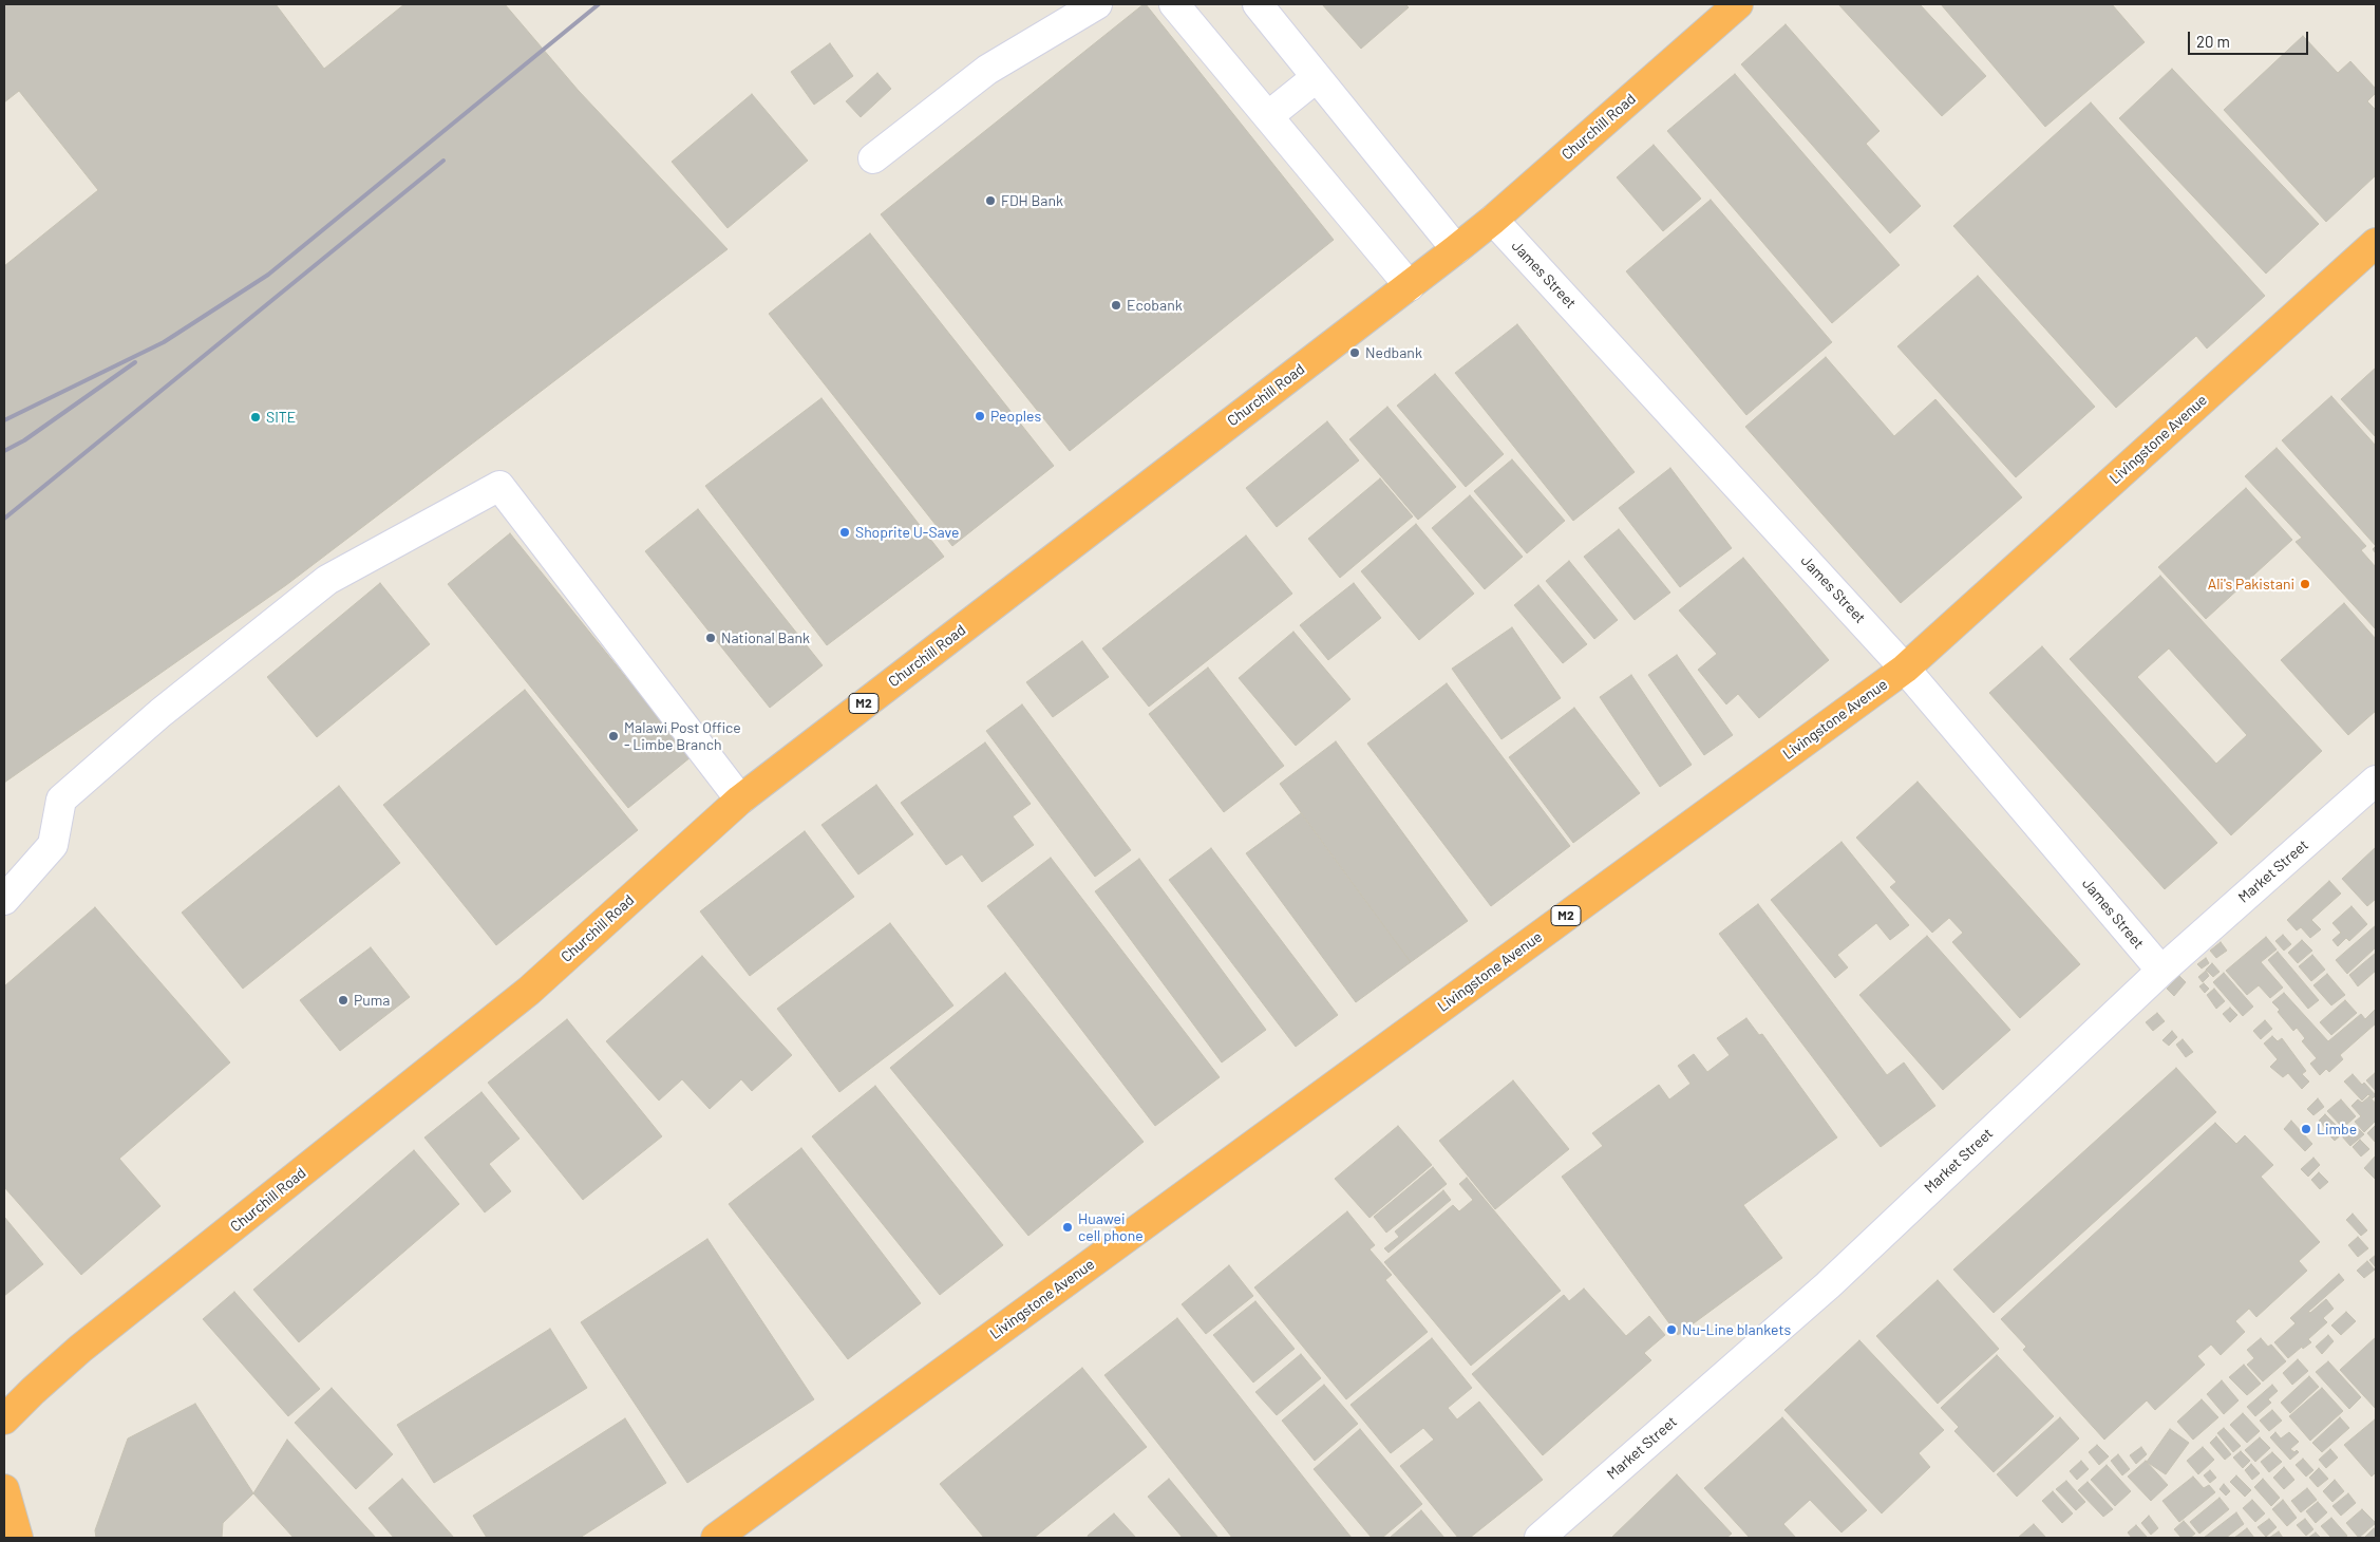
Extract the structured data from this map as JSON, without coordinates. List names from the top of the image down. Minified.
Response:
{"streets":{"highway":["Churchill Road","Livingstone Avenue","M2"],"street":["James Street","Market Street"]},"crossings":[["Churchill Road","James Street"],["James Street","Livingstone Avenue"],["James Street","Market Street"]],"places":["FDH Bank","Ecobank","Nedbank","Peoples","SITE","Shoprite U-Save","Ali's Pakistani","National Bank","Malawi Post Office - Limbe Branch","Puma","Limbe","Huawei cell phone","Nu-Line blankets"],"scale_bar":"20 m"}
